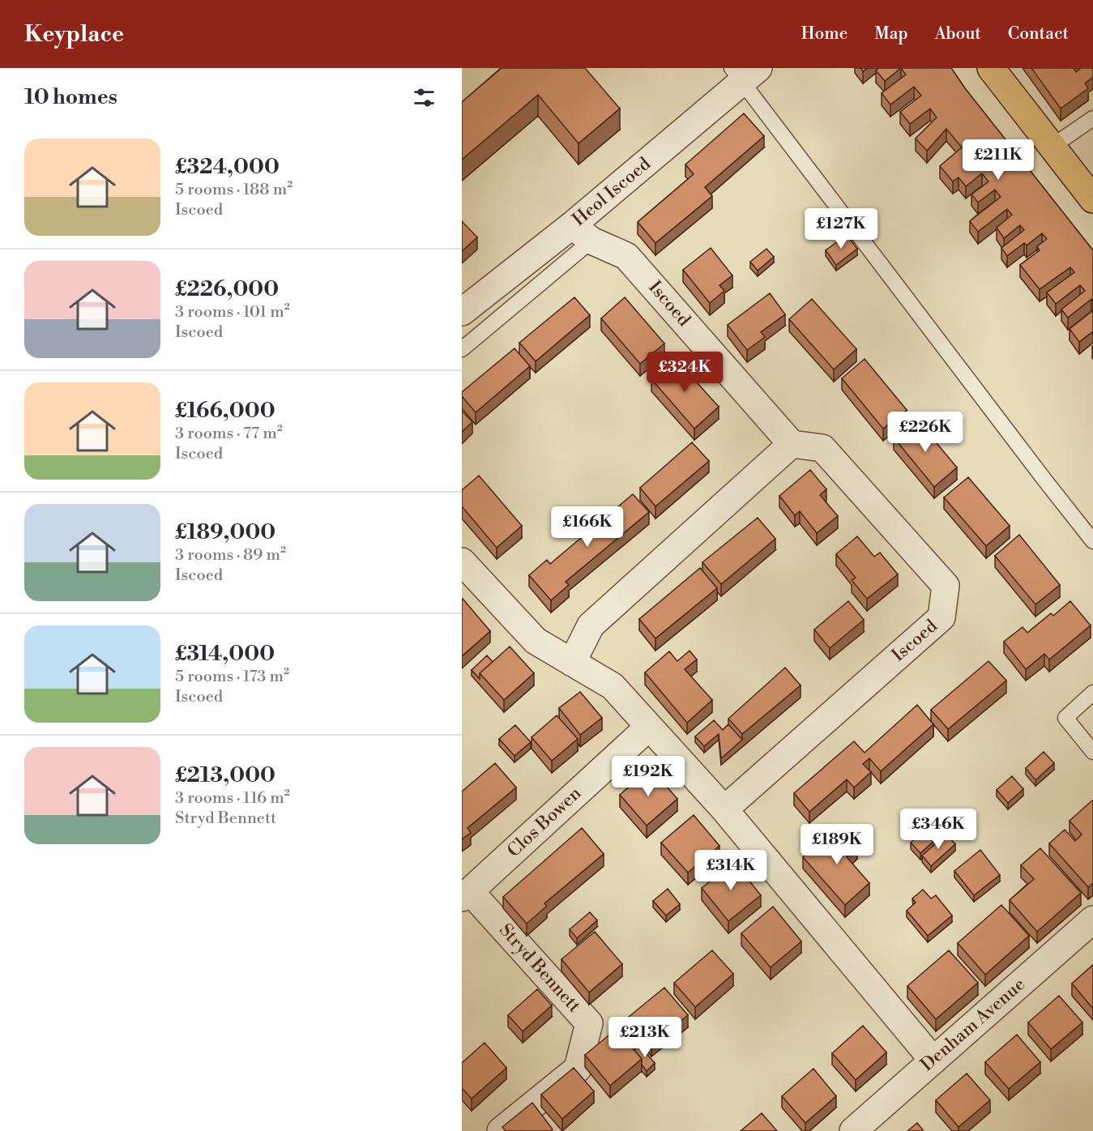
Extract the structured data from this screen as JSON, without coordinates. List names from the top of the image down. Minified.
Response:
{"streets":{"street":["Heol Iscoed","Iscoed","Clos Bowen","Stryd Bennett","Denham Avenue"]},"crossings":[["Heol Iscoed","Iscoed"],["Clos Bowen","Stryd Bennett"]],"page":{"header":"Keyplace","nav":["Home","Map","About","Contact"],"heading":"10 homes","list":[{"name":"£324,000","note":"5 rooms · 188 m² · Iscoed"},{"name":"£226,000","note":"3 rooms · 101 m² · Iscoed"},{"name":"£166,000","note":"3 rooms · 77 m² · Iscoed"},{"name":"£189,000","note":"3 rooms · 89 m² · Iscoed"},{"name":"£314,000","note":"5 rooms · 173 m² · Iscoed"},{"name":"£213,000","note":"3 rooms · 116 m² · Stryd Bennett"}],"price":["£211K","£127K","£324K","£226K","£166K","£192K","£346K","£189K","£314K","£213K"]}}
